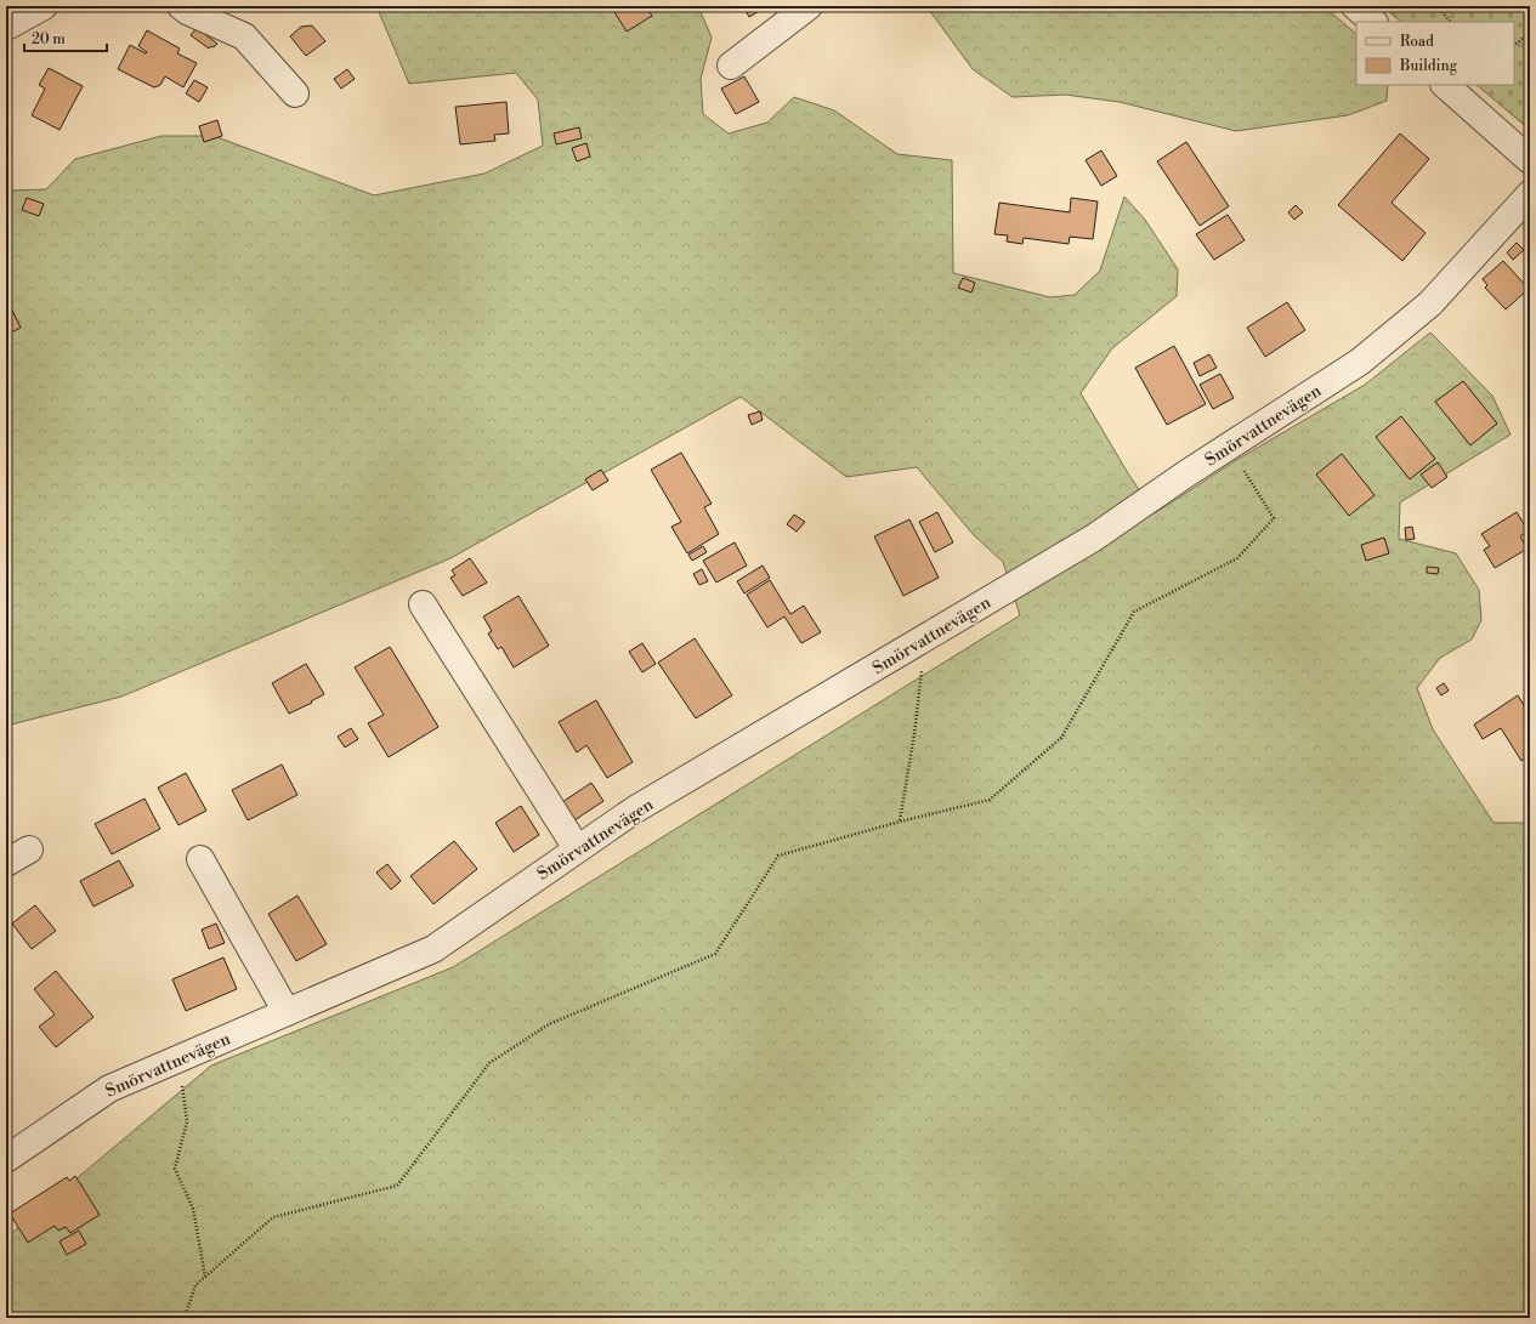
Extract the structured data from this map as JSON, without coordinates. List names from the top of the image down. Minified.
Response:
{"streets":{"street":["Smörvattnevägen"]},"legend":["Road","Building"],"scale_bar":"20 m"}
